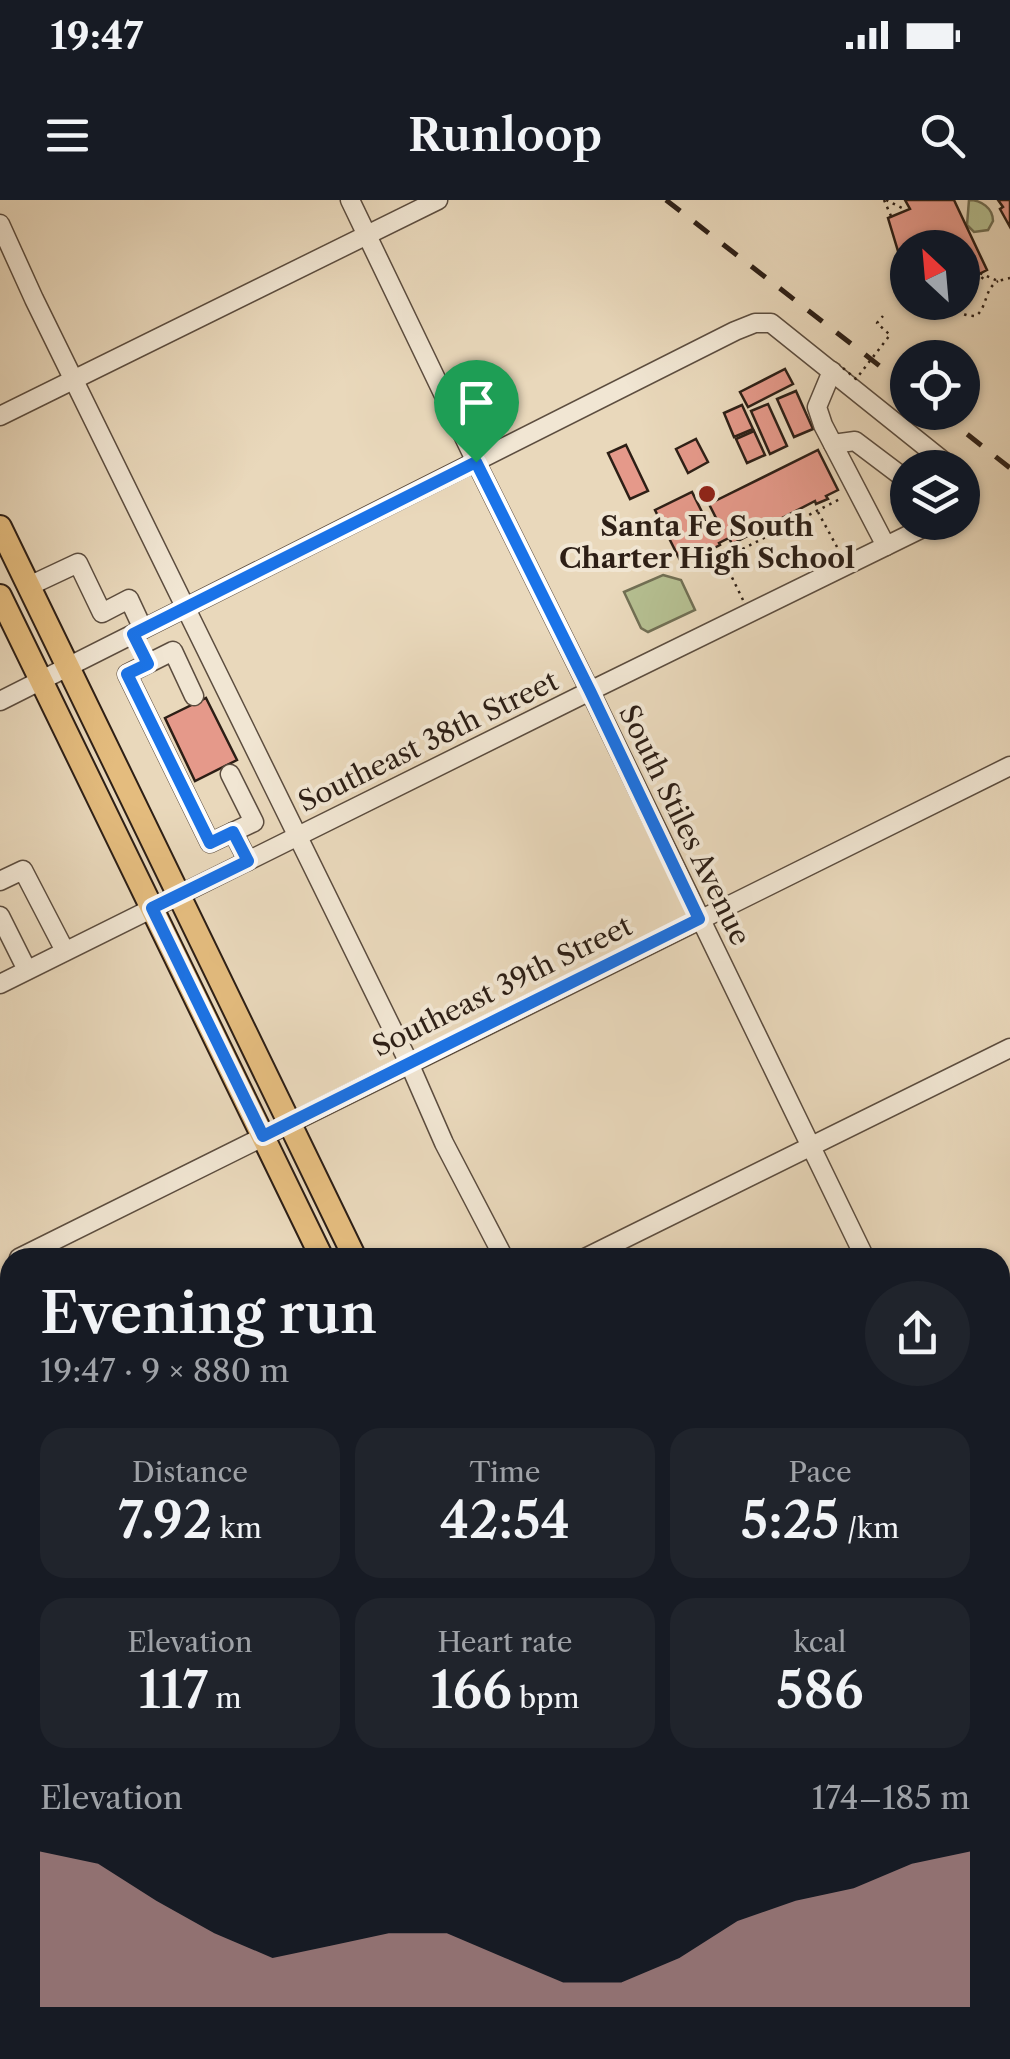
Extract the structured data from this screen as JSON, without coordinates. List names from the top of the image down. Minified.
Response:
{"streets":{"street":["Southeast 38th Street","South Stiles Avenue","Southeast 39th Street"]},"crossings":[["Southeast 38th Street","South Stiles Avenue"],["South Stiles Avenue","Southeast 39th Street"]],"places":["Santa Fe South Charter High School"],"north":"top left","page":{"status":"19:47","header":"Runloop","heading":["Evening run","19:47 · 9 × 880 m"],"stats":[["Distance","7.92 km"],["Time","42:54"],["Pace","5:25 /km"],["Elevation","117 m"],["Heart rate","166 bpm"],["kcal","586"]],"chart":["Elevation","174–185 m"]}}
